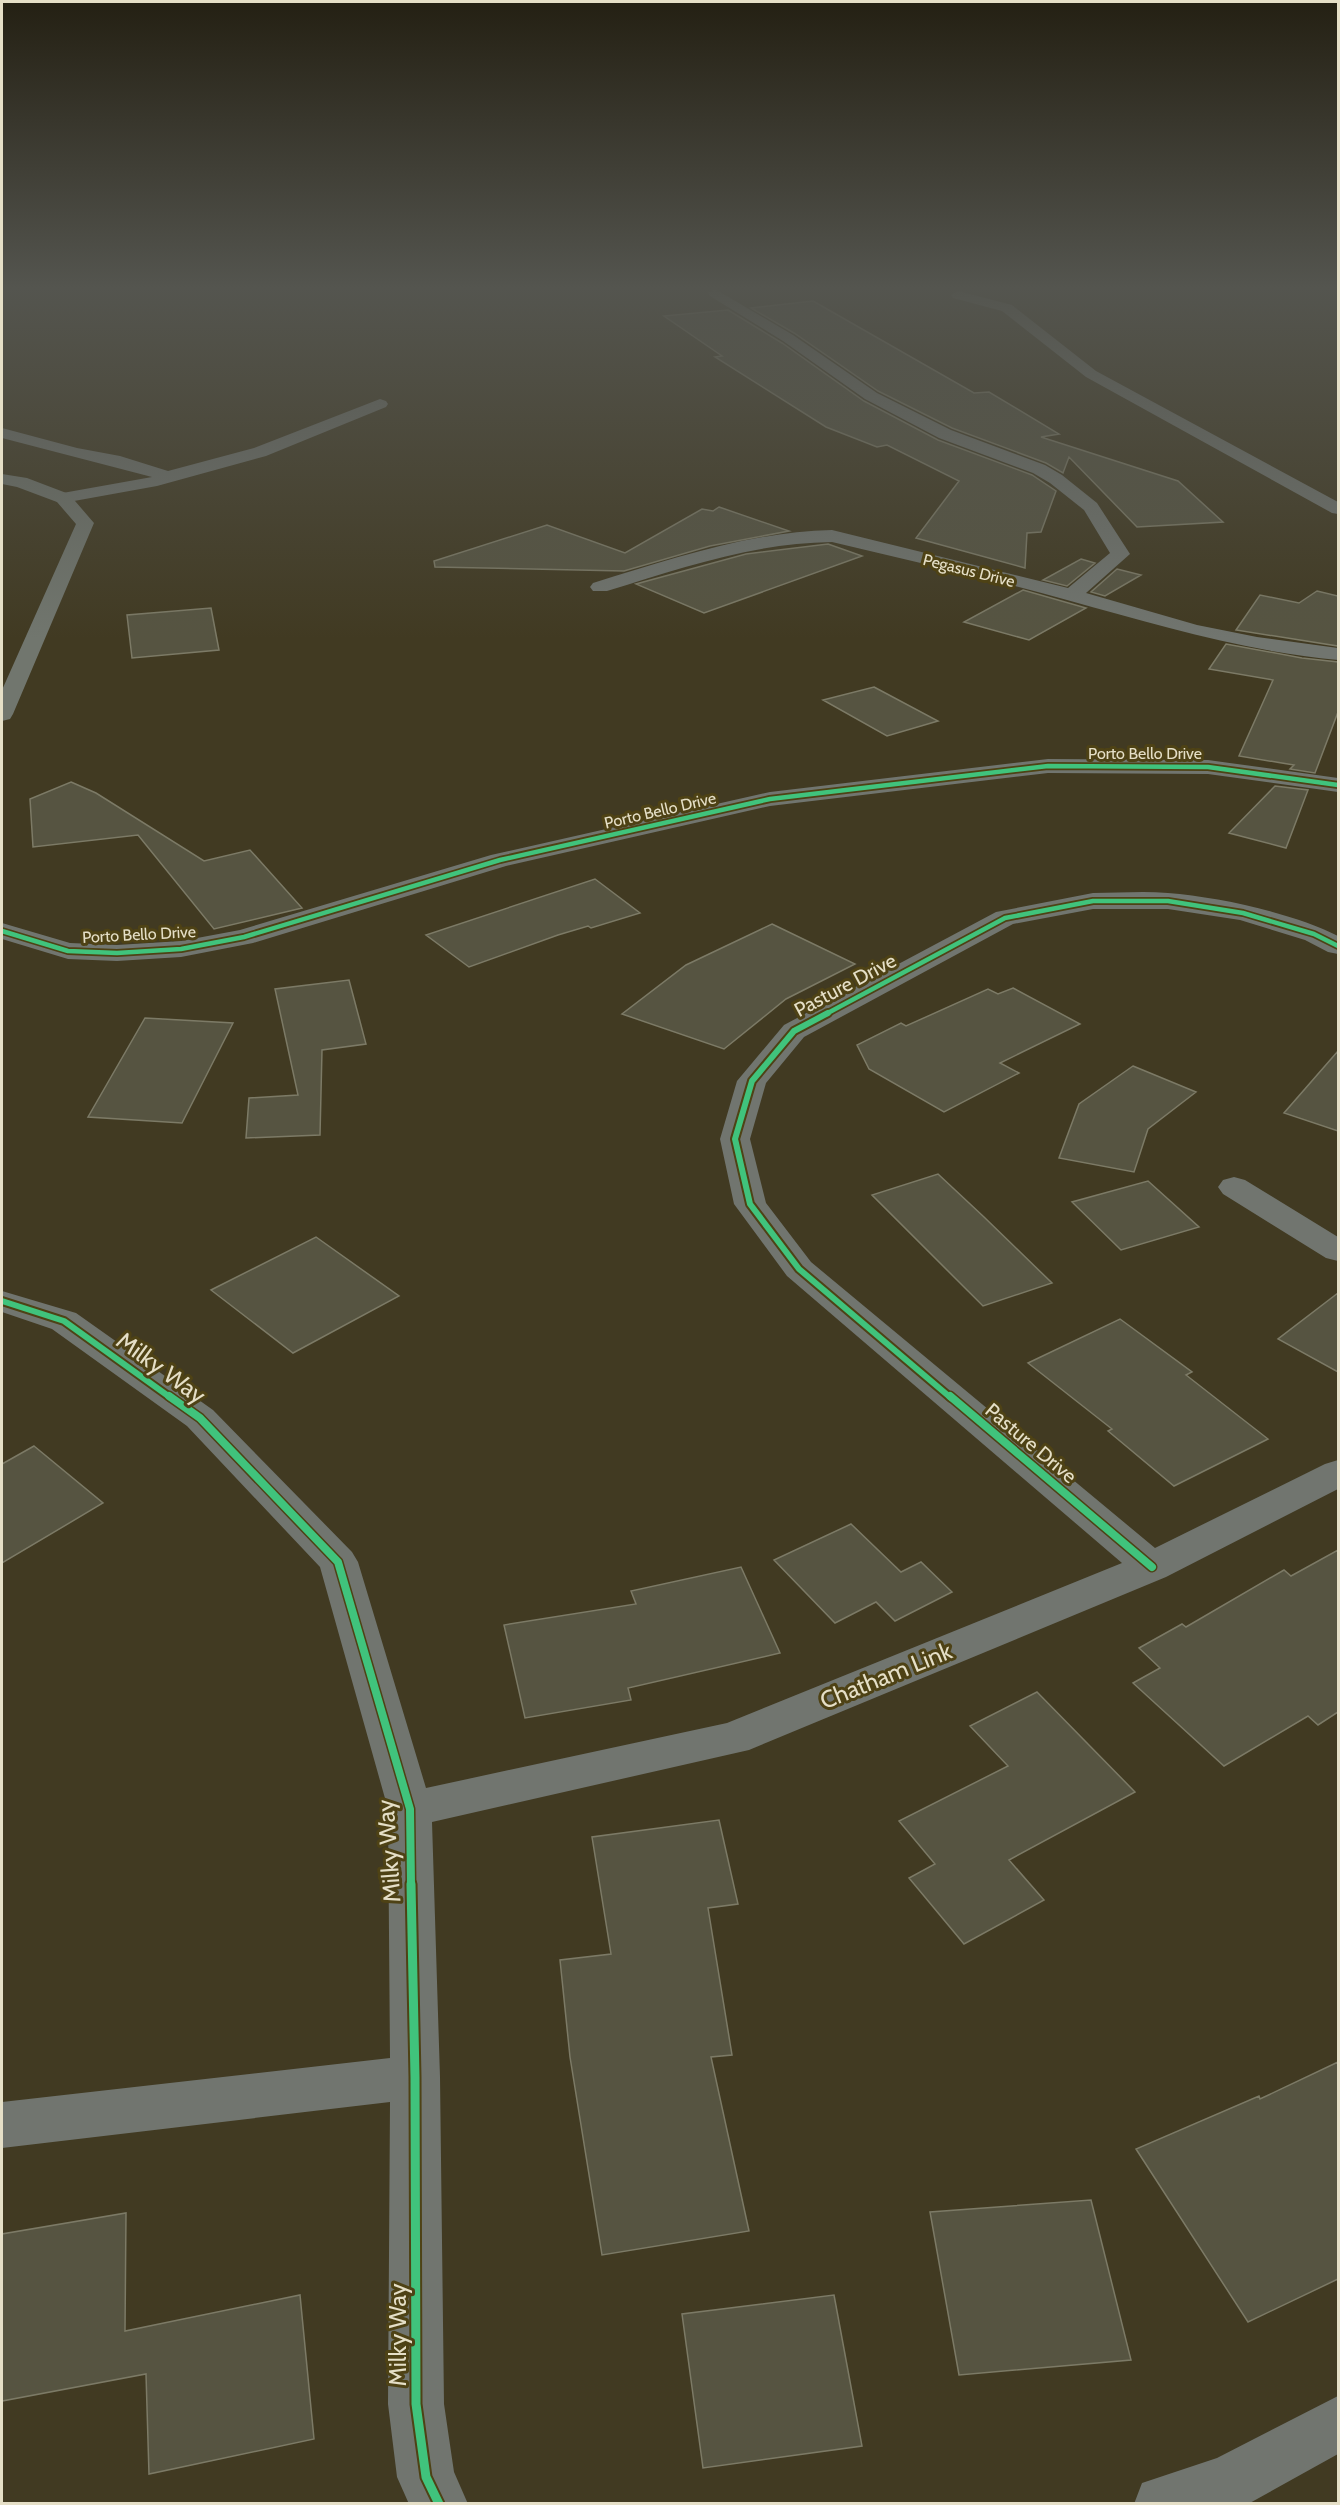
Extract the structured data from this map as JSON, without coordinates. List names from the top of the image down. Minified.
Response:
{"streets":{"street":["Pegasus Drive","Porto Bello Drive","Pasture Drive","Milky Way","Chatham Link"]},"crossings":[["Pasture Drive","Chatham Link"],["Milky Way","Chatham Link"]]}
